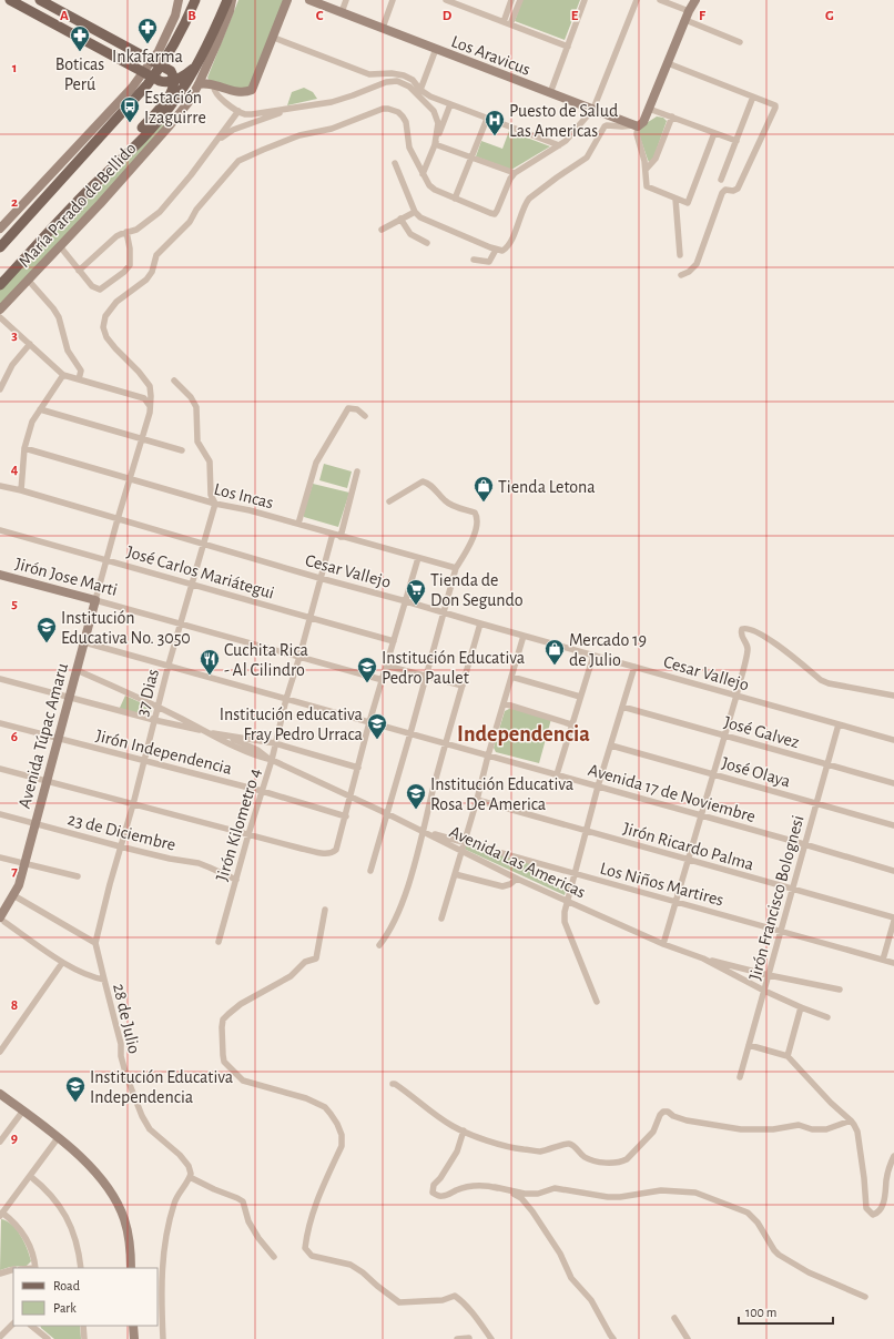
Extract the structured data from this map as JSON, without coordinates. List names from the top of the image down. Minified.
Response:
{"streets":{"street":["Los Aravicus","María Parado de Bellido","Los Incas","Cesar Vallejo","José Carlos Mariátegui","Jirón Jose Marti","37 Dias","José Galvez","Avenida Túpac Amaru","Jirón Independencia","José Olaya","Avenida 17 de Noviembre","Jirón Kilometro 4","23 de Diciembre","Jirón Ricardo Palma","Avenida Las Americas","Los Niños Martires","Jirón Francisco Bolognesi","28 de Julio"]},"crossings":[["Los Incas","37 Dias"],["Los Incas","Avenida Túpac Amaru"],["Los Incas","Jirón Kilometro 4"],["Cesar Vallejo","37 Dias"],["Cesar Vallejo","Avenida Túpac Amaru"],["Cesar Vallejo","Jirón Kilometro 4"],["Cesar Vallejo","Jirón Francisco Bolognesi"],["José Carlos Mariátegui","37 Dias"],["José Carlos Mariátegui","Avenida Túpac Amaru"],["José Carlos Mariátegui","Jirón Kilometro 4"],["Jirón Jose Marti","37 Dias"],["Jirón Jose Marti","Avenida Túpac Amaru"],["Jirón Jose Marti","Jirón Kilometro 4"],["37 Dias","Jirón Independencia"],["37 Dias","Avenida 17 de Noviembre"],["37 Dias","23 de Diciembre"],["37 Dias","Avenida Las Americas"],["37 Dias","28 de Julio"],["José Galvez","Jirón Francisco Bolognesi"],["Avenida Túpac Amaru","Jirón Independencia"],["Avenida Túpac Amaru","Avenida 17 de Noviembre"],["Avenida Túpac Amaru","23 de Diciembre"],["Avenida Túpac Amaru","Avenida Las Americas"],["Jirón Independencia","Jirón Kilometro 4"],["José Olaya","Jirón Francisco Bolognesi"],["Avenida 17 de Noviembre","Jirón Kilometro 4"],["Avenida 17 de Noviembre","Jirón Francisco Bolognesi"],["Jirón Kilometro 4","23 de Diciembre"],["Jirón Kilometro 4","Avenida Las Americas"],["Jirón Ricardo Palma","Jirón Francisco Bolognesi"],["Avenida Las Americas","Los Niños Martires"],["Avenida Las Americas","Jirón Francisco Bolognesi"],["Los Niños Martires","Jirón Francisco Bolognesi"]],"districts":["Independencia"],"places":{"pharmacy":["Inkafarma","Boticas Perú"],"bus stop":["Estación Izaguirre"],"hospital":["Puesto de Salud Las Americas"],"shop":["Tienda Letona","Mercado 19 de Julio"],"supermarket":["Tienda de Don Segundo"],"school or university":["Institución Educativa No. 3050","Institución Educativa Pedro Paulet","Institución educativa Fray Pedro Urraca","Institución Educativa Rosa De America","Institución Educativa Independencia"],"restaurant":["Cuchita Rica - Al Cilindro"]},"legend":["Road","Park"],"scale_bar":"100 m","grid":{"columns":["A","B","C","D","E","F","G"],"rows":["1","2","3","4","5","6","7","8","9"]}}
